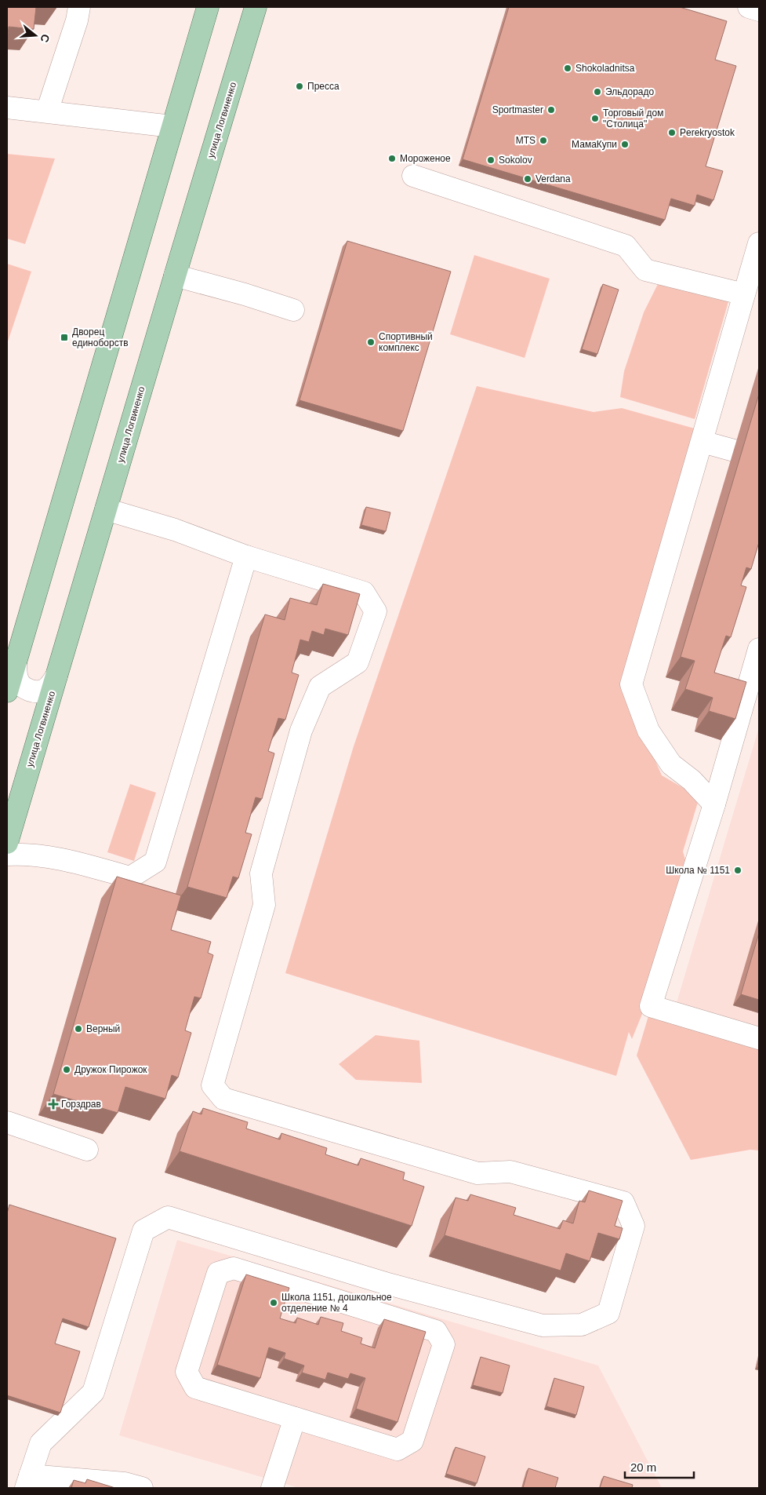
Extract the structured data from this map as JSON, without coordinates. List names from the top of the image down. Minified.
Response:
{"streets":{"main road":["улица Логвиненко"]},"places":{"other":["Shokoladnitsa","Пресса","Эльдорадо","Sportmaster","Торговый дом \"Столица\"","Perekryostok","MTS","МамаКупи","Мороженое","Sokolov","Verdana","Спортивный комплекс","Школа № 1151","Верный","Дружок Пирожок","Школа 1151, дошкольное отделение № 4"],"transit":["Дворец единоборств"],"health":["Горздрав"]},"scale_bar":"20 m","north":"right"}
